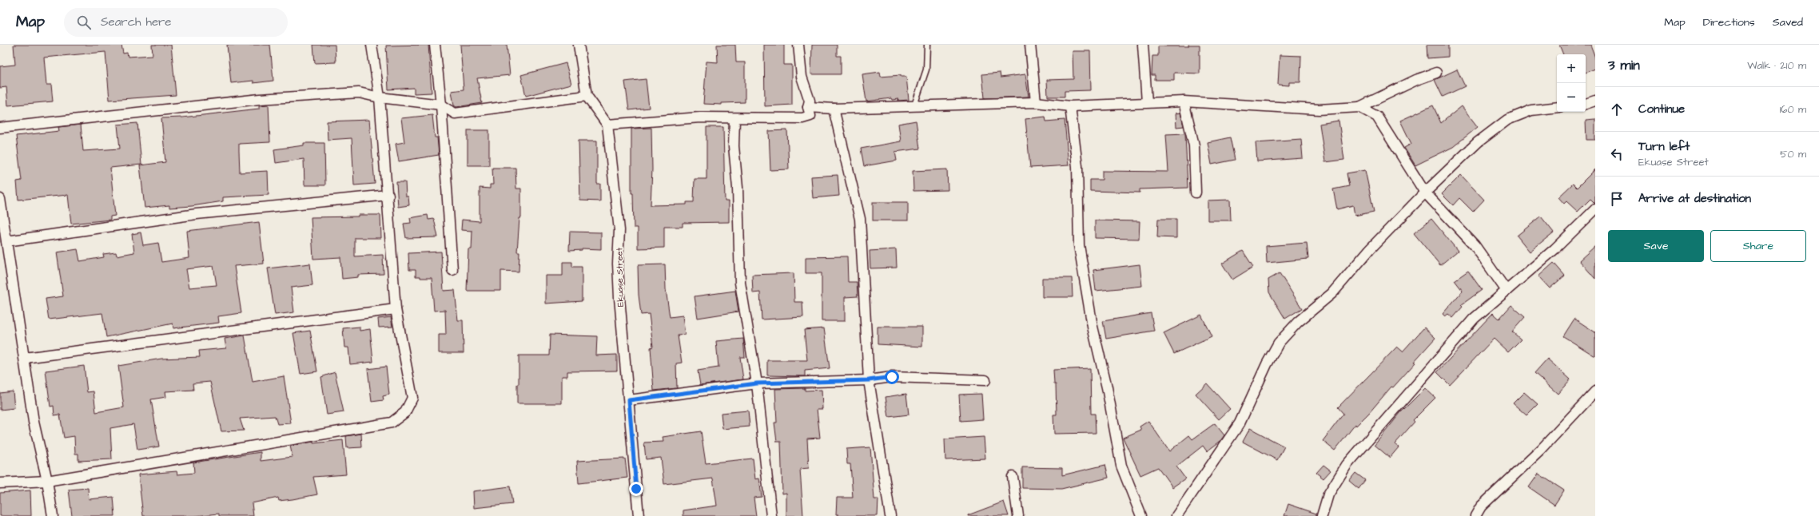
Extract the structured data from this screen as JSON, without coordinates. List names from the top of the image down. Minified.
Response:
{"streets":{"street":["Ekuase Street"]},"page":{"header":"Map","search":"Search here","nav":["Map","Directions","Saved"],"heading":["3 min","Walk · 210 m"],"map_buttons":["+","−"],"list":[["Continue","160 m"],["Turn left","Ekuase Street","50 m"],"Arrive at destination"],"buttons":["Save","Share"]}}
